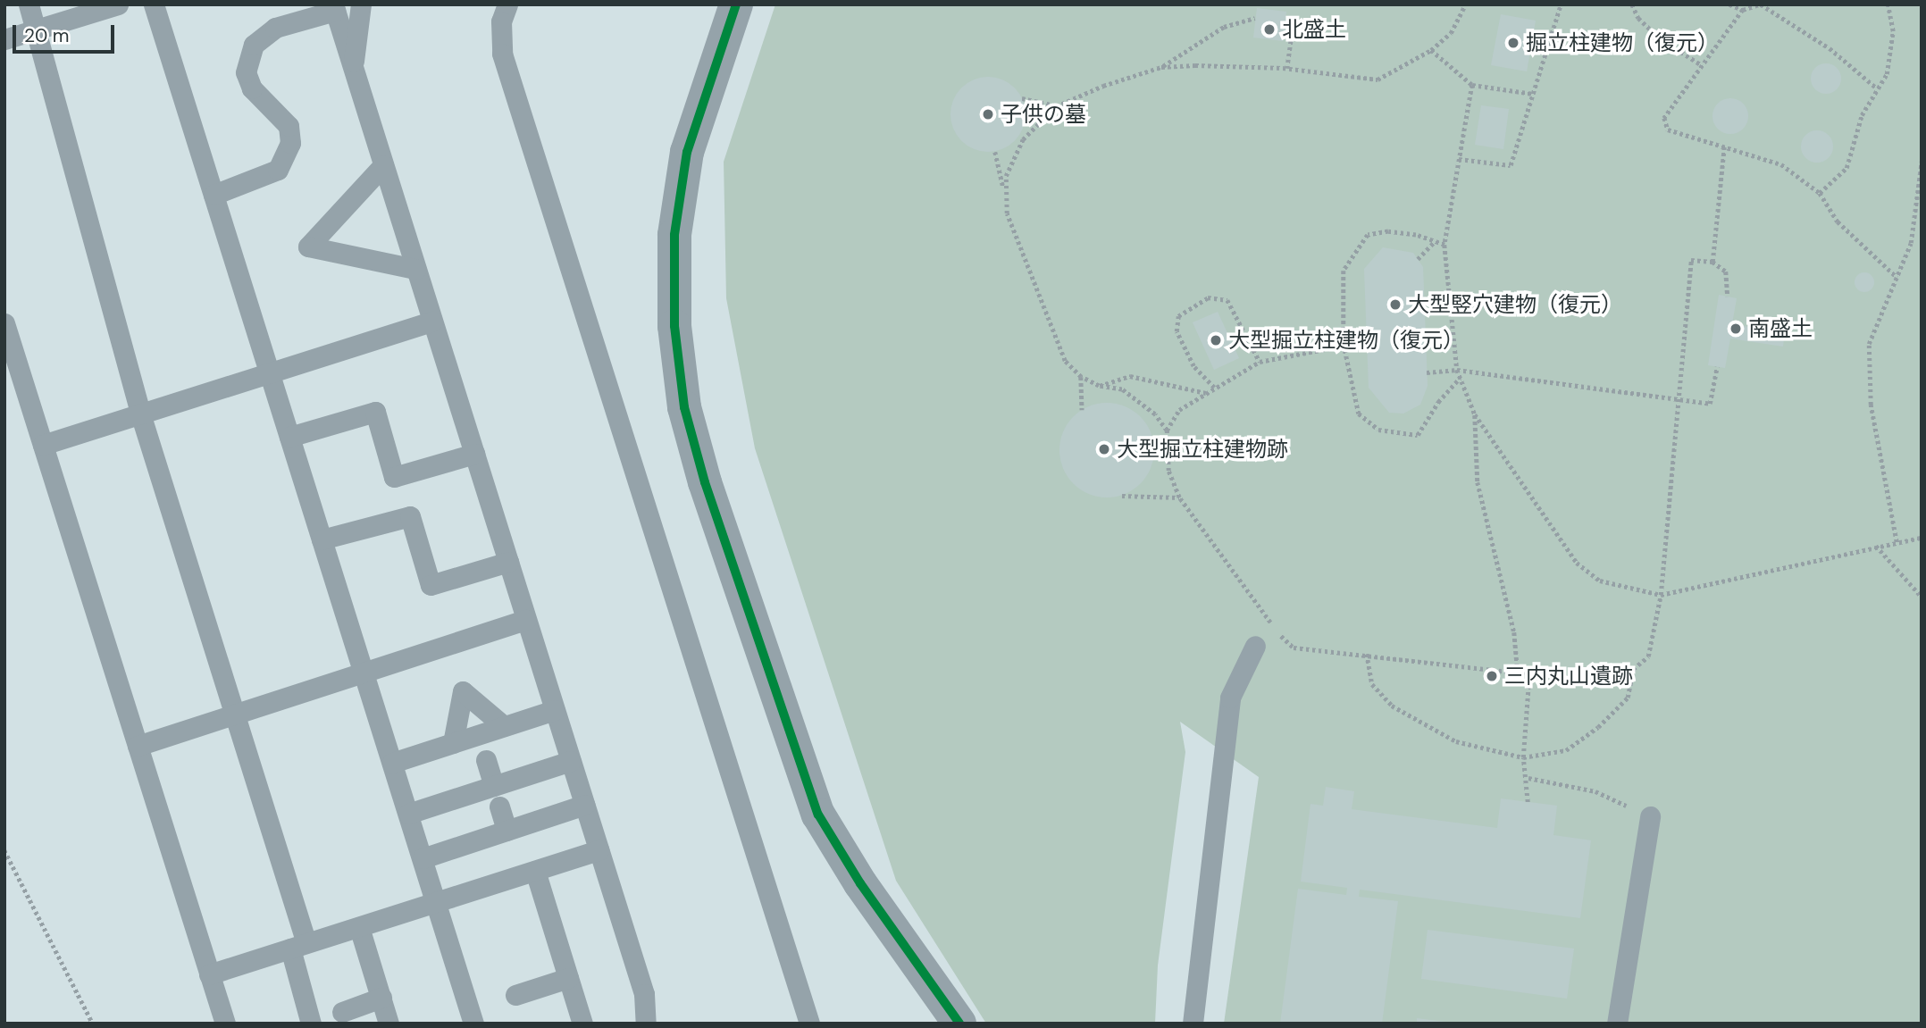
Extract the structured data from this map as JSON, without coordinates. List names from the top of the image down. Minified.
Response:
{"places":["北盛土","掘立柱建物（復元）","子供の墓","大型竪穴建物（復元）","南盛土","大型掘立柱建物（復元）","大型掘立柱建物跡","三内丸山遺跡"],"scale_bar":"20 m"}
